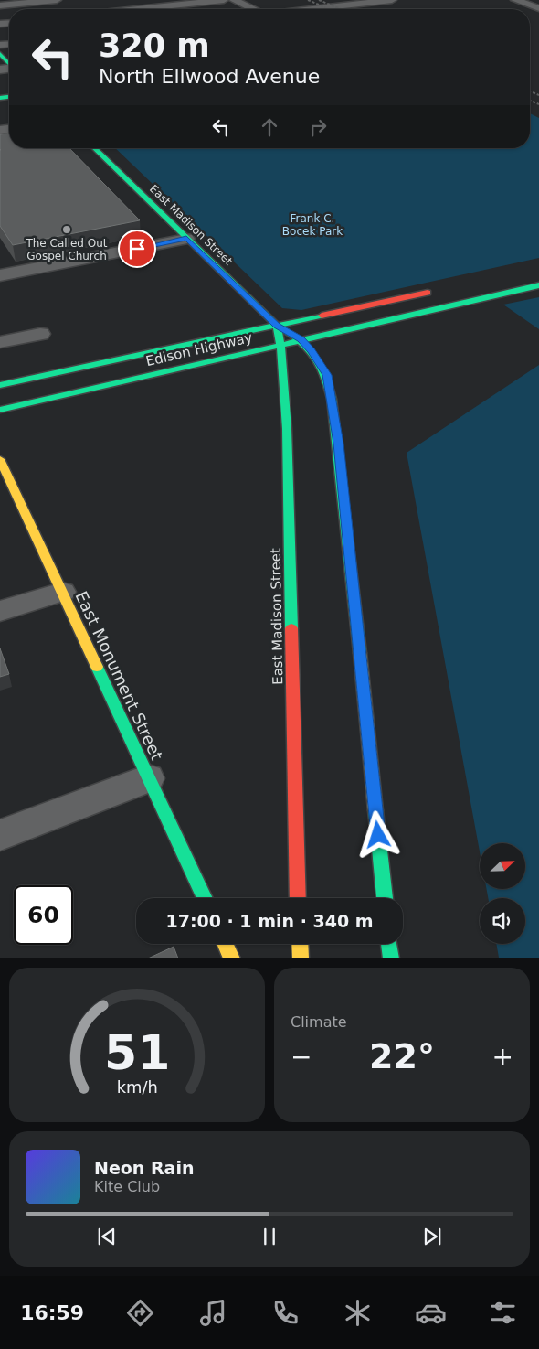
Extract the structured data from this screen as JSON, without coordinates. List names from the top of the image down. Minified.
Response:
{"streets":{"main road":["East Madison Street","Edison Highway","East Monument Street"]},"crossings":[["East Madison Street","Edison Highway"]],"parks":["Frank C. Bocek Park"],"places":["The Called Out Gospel Church"],"north":"top right","page":{"turn":["320 m","North Ellwood Avenue"],"limit":"60","trip":"17:00 · 1 min · 340 m","tile":"Climate","heat":["−","22°","+"],"song":["Neon Rain","Kite Club"],"tabs":"16:59","gauge":["51","km/h"]}}
